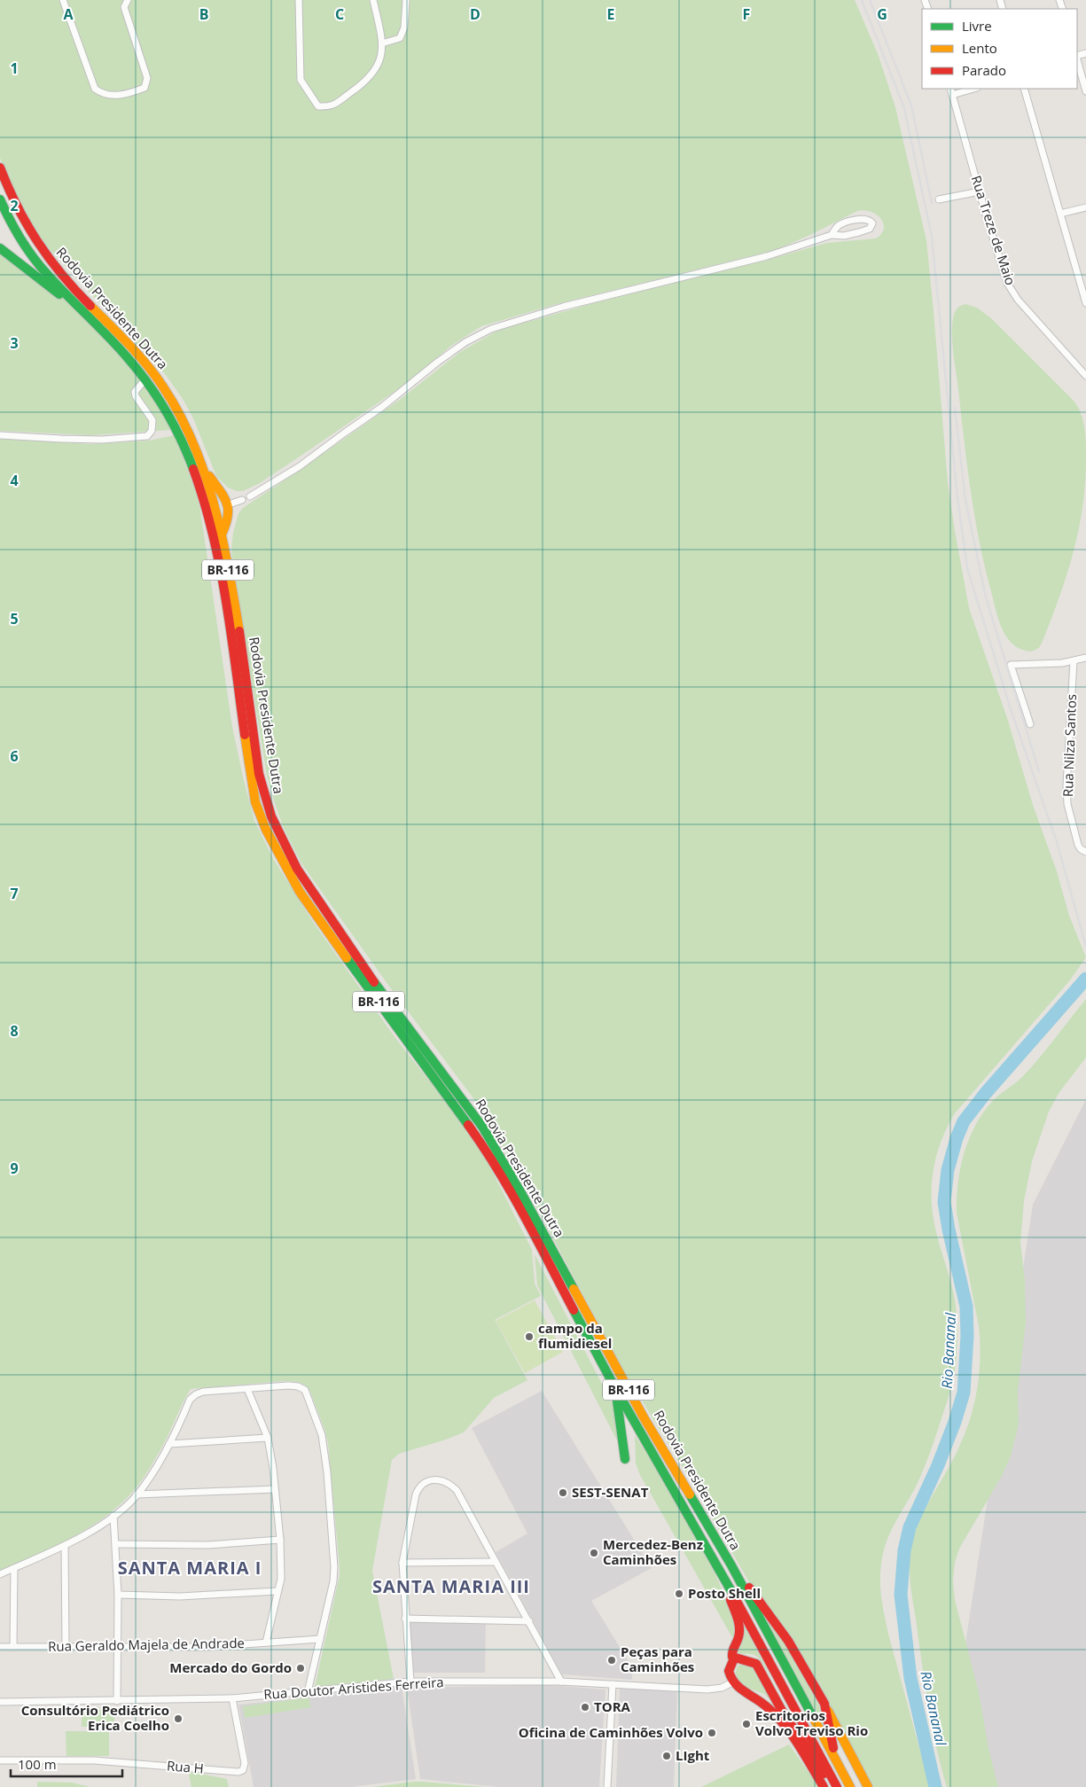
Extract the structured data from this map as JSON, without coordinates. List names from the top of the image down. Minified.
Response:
{"streets":{"main road":["Rodovia Presidente Dutra","BR-116"],"street":["Rua Treze de Maio","Rua Nilza Santos","Rua Geraldo Majela de Andrade","Rua Doutor Aristides Ferreira","Rua H"]},"crossings":[["Rua Doutor Aristides Ferreira","Rua H"]],"districts":["SANTA MARIA I","SANTA MARIA III"],"water":["Rio Bananal"],"places":["campo da flumidiesel","SEST-SENAT","Mercedez-Benz Caminhões","Posto Shell","Peças para Caminhões","Mercado do Gordo","TORA","Consultório Pediátrico Erica Coelho","Escritorios Volvo Treviso Rio","Oficina de Caminhões Volvo","LIght"],"legend":["Livre","Lento","Parado"],"scale_bar":"100 m","grid":{"columns":["A","B","C","D","E","F","G"],"rows":["1","2","3","4","5","6","7","8","9"]}}
